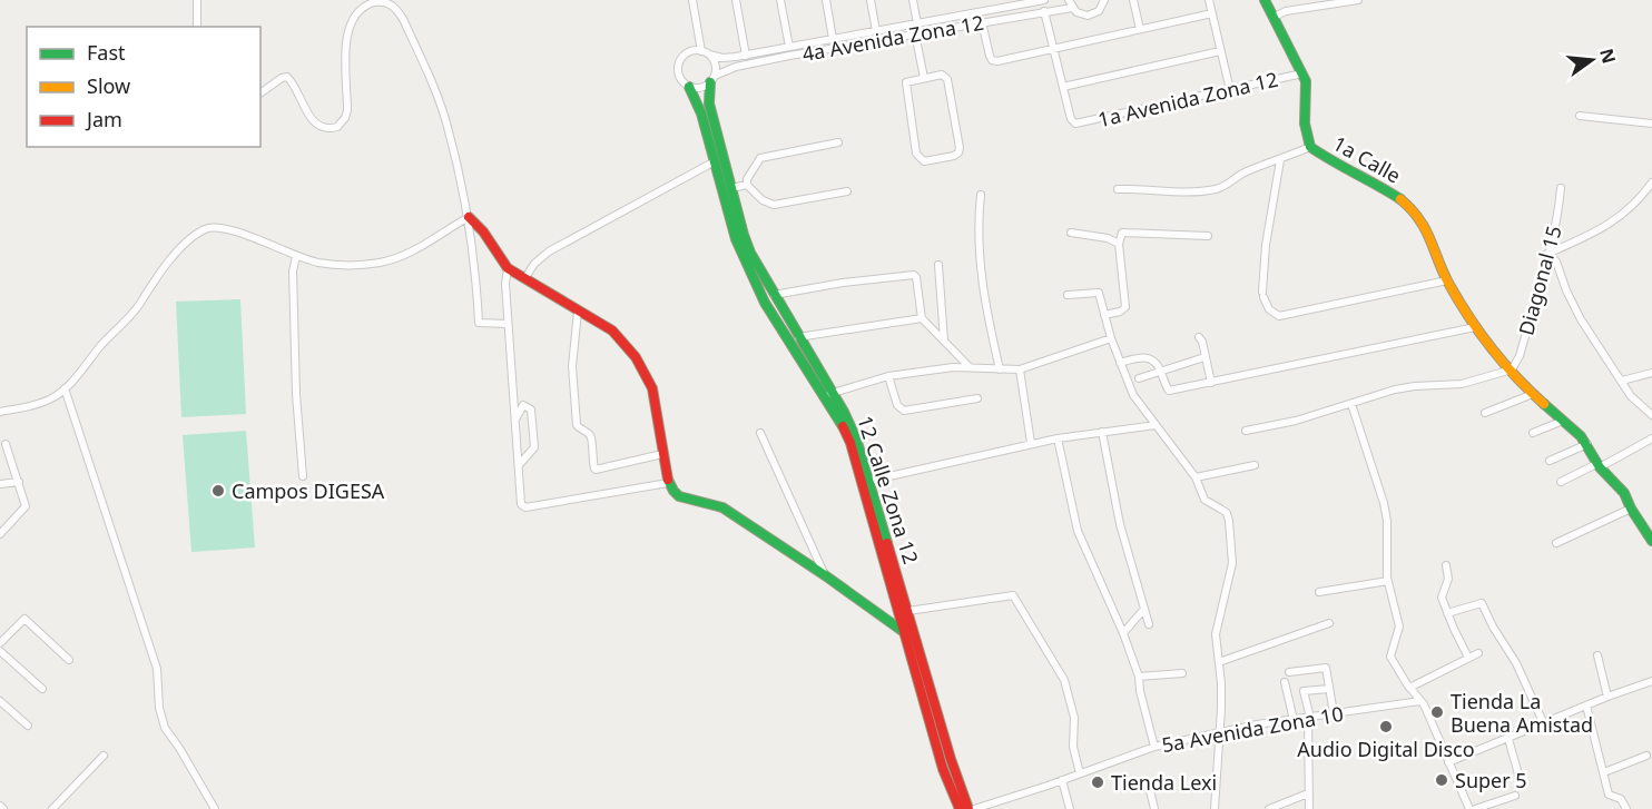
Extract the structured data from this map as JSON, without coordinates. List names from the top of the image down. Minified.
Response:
{"streets":{"street":["4a Avenida Zona 12","1a Avenida Zona 12","1a Calle","Diagonal 15","12 Calle Zona 12","5a Avenida Zona 10"]},"crossings":[["4a Avenida Zona 12","12 Calle Zona 12"],["1a Avenida Zona 12","1a Calle"],["1a Calle","Diagonal 15"]],"places":["Campos DIGESA","Tienda La Buena Amistad","Audio Digital Disco","Super 5","Tienda Lexi"],"legend":["Fast","Slow","Jam"],"north":"right"}
